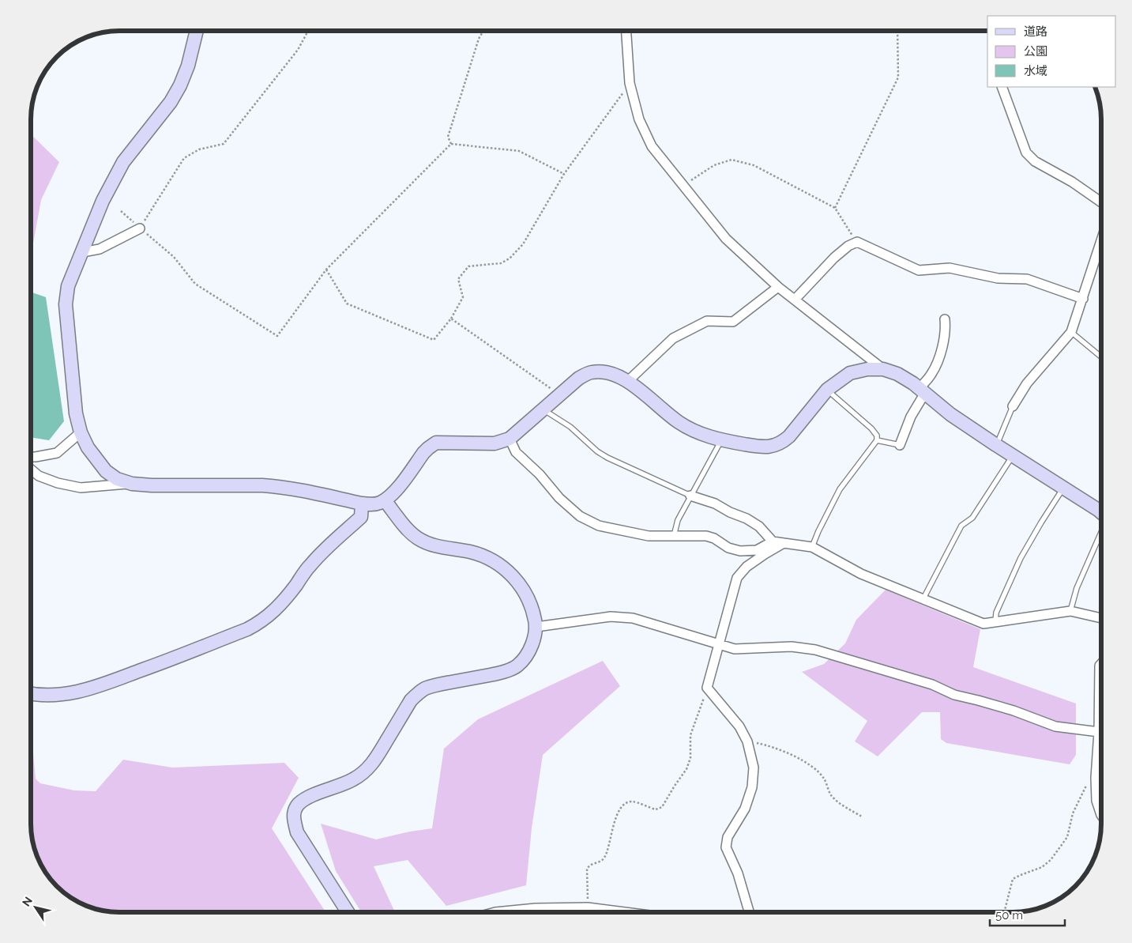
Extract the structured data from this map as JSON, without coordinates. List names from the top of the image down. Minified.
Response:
{"legend":["道路","公園","水域"],"scale_bar":"50 m","north":"top left"}
